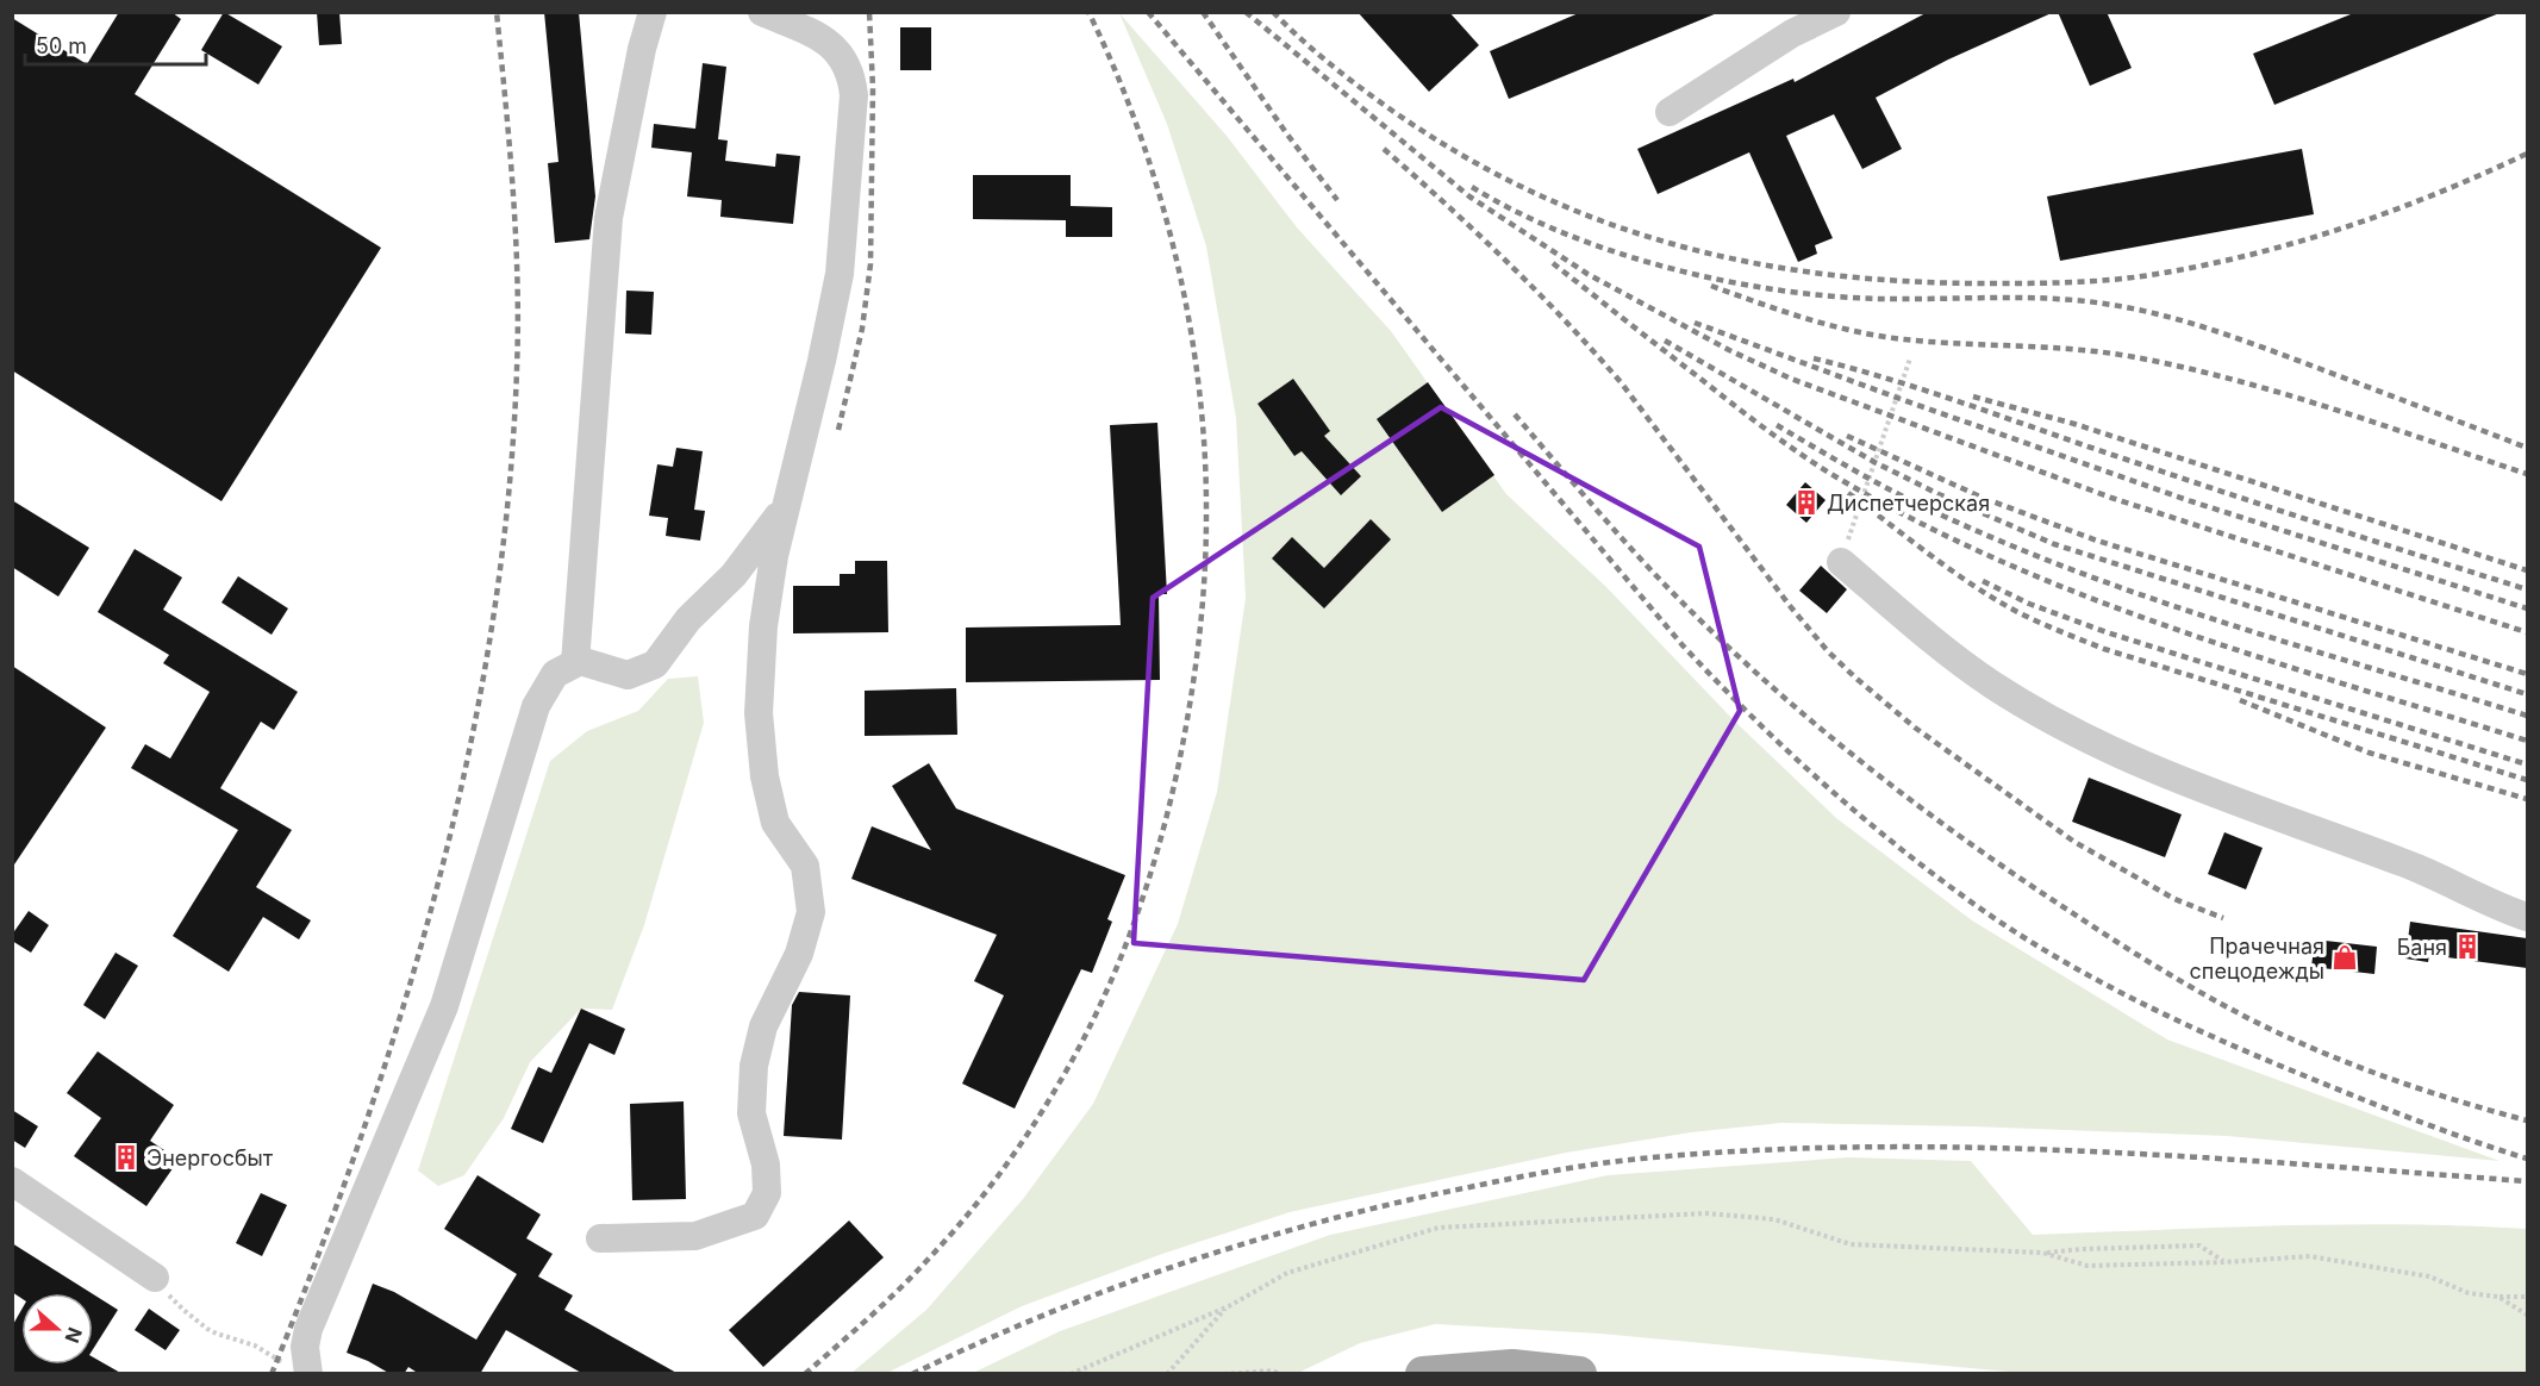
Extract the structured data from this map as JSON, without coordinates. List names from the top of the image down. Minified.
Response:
{"places":{"building":["Диспетчерская","Баня","Энергосбыт"],"shop":["Прачечная спецодежды"]},"scale_bar":"50 m","north":"right"}
